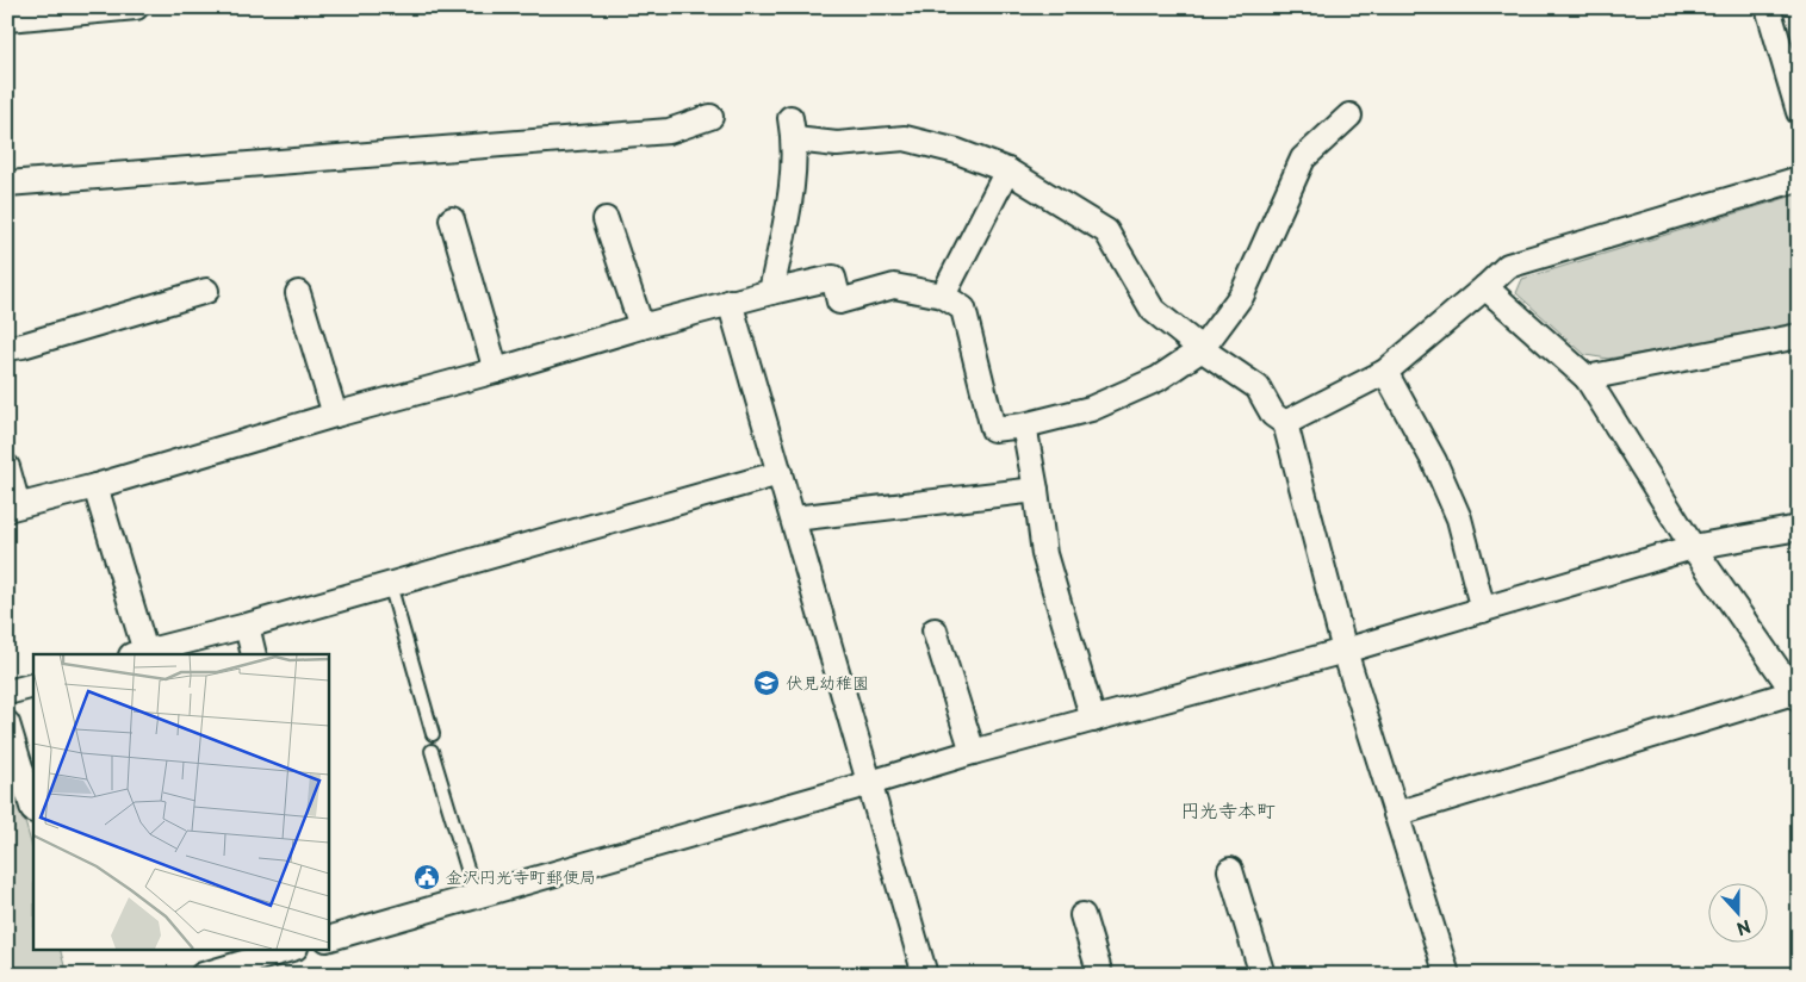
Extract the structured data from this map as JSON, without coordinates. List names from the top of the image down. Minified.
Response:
{"districts":["円光寺本町"],"places":{"school or university":["伏見幼稚園"],"public building":["金沢円光寺町郵便局"]},"north":"bottom"}
